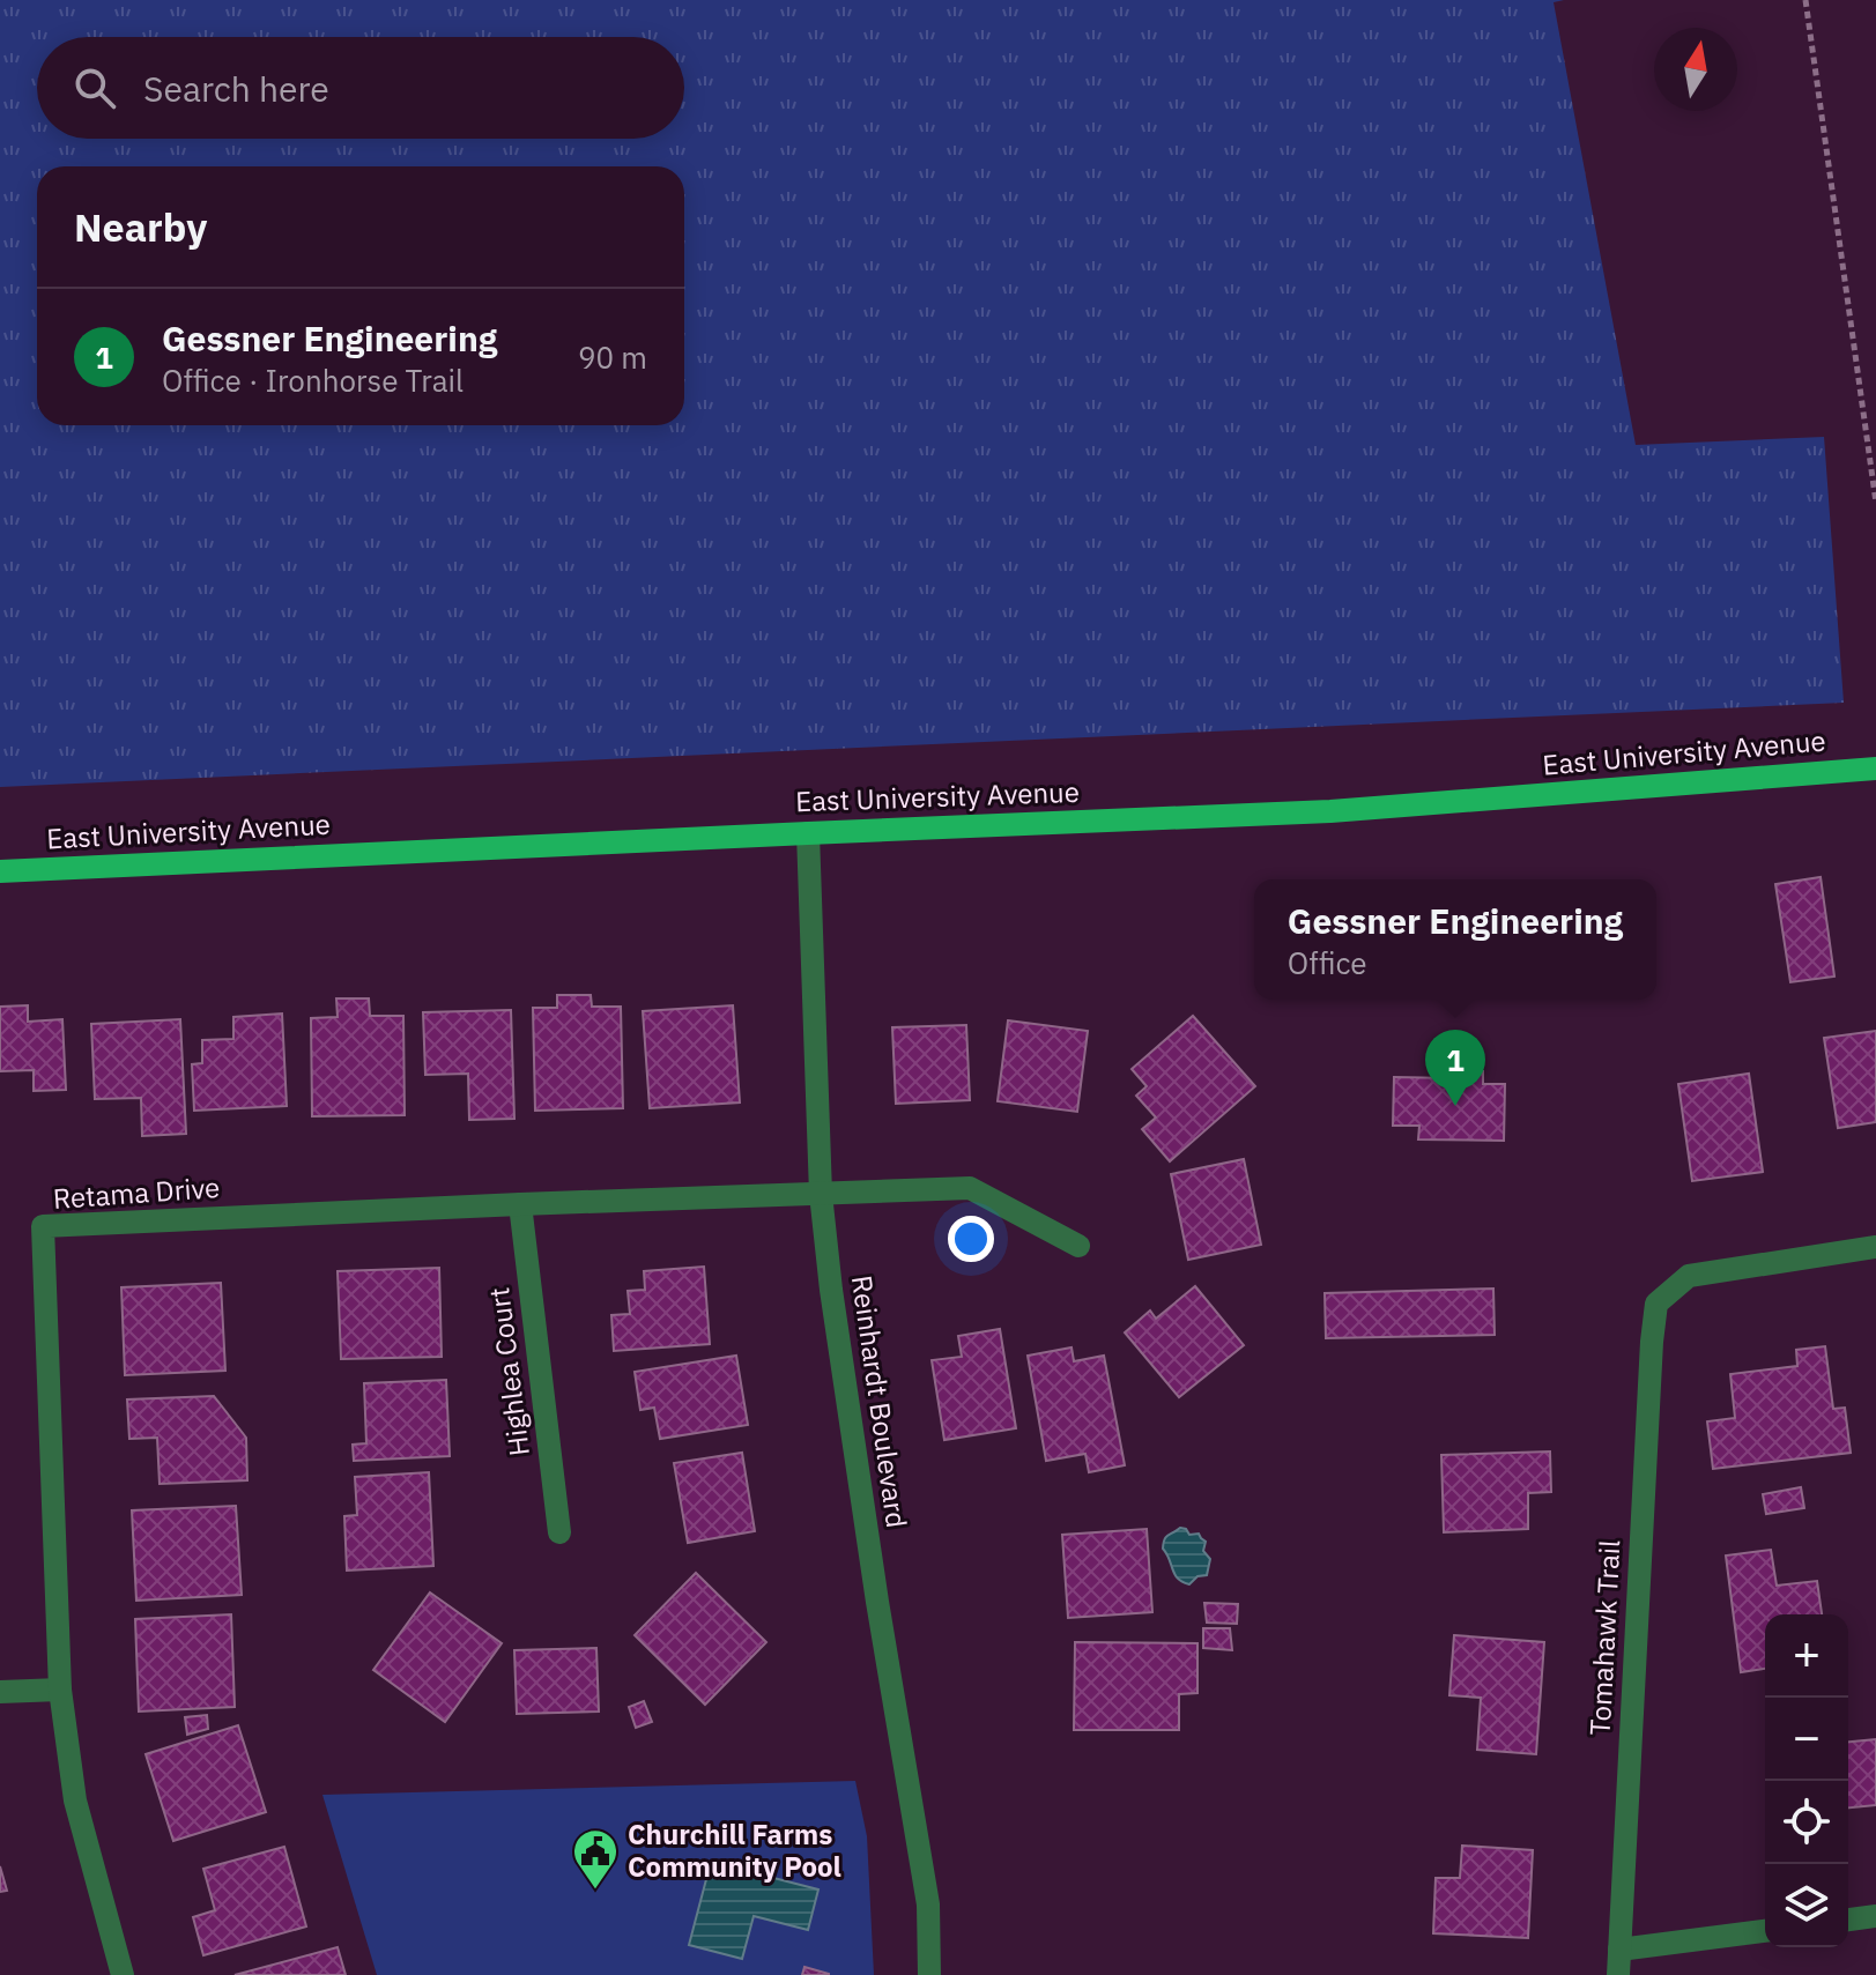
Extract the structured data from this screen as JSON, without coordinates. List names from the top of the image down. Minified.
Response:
{"streets":{"main road":["East University Avenue"],"street":["Retama Drive","Highlea Court","Reinhardt Boulevard","Tomahawk Trail"]},"crossings":[["East University Avenue","Reinhardt Boulevard"],["Retama Drive","Highlea Court"],["Retama Drive","Reinhardt Boulevard"]],"places":{"public building":["Churchill Farms Community Pool"]},"north":"top","page":{"search":"Search here","heading":"Nearby","list":[{"mark":"1","name":"Gessner Engineering","note":"Office · Ironhorse Trail","value":"90 m"}],"popup":["Gessner Engineering","Office"],"pins":"1","map_buttons":["+","−"]}}
